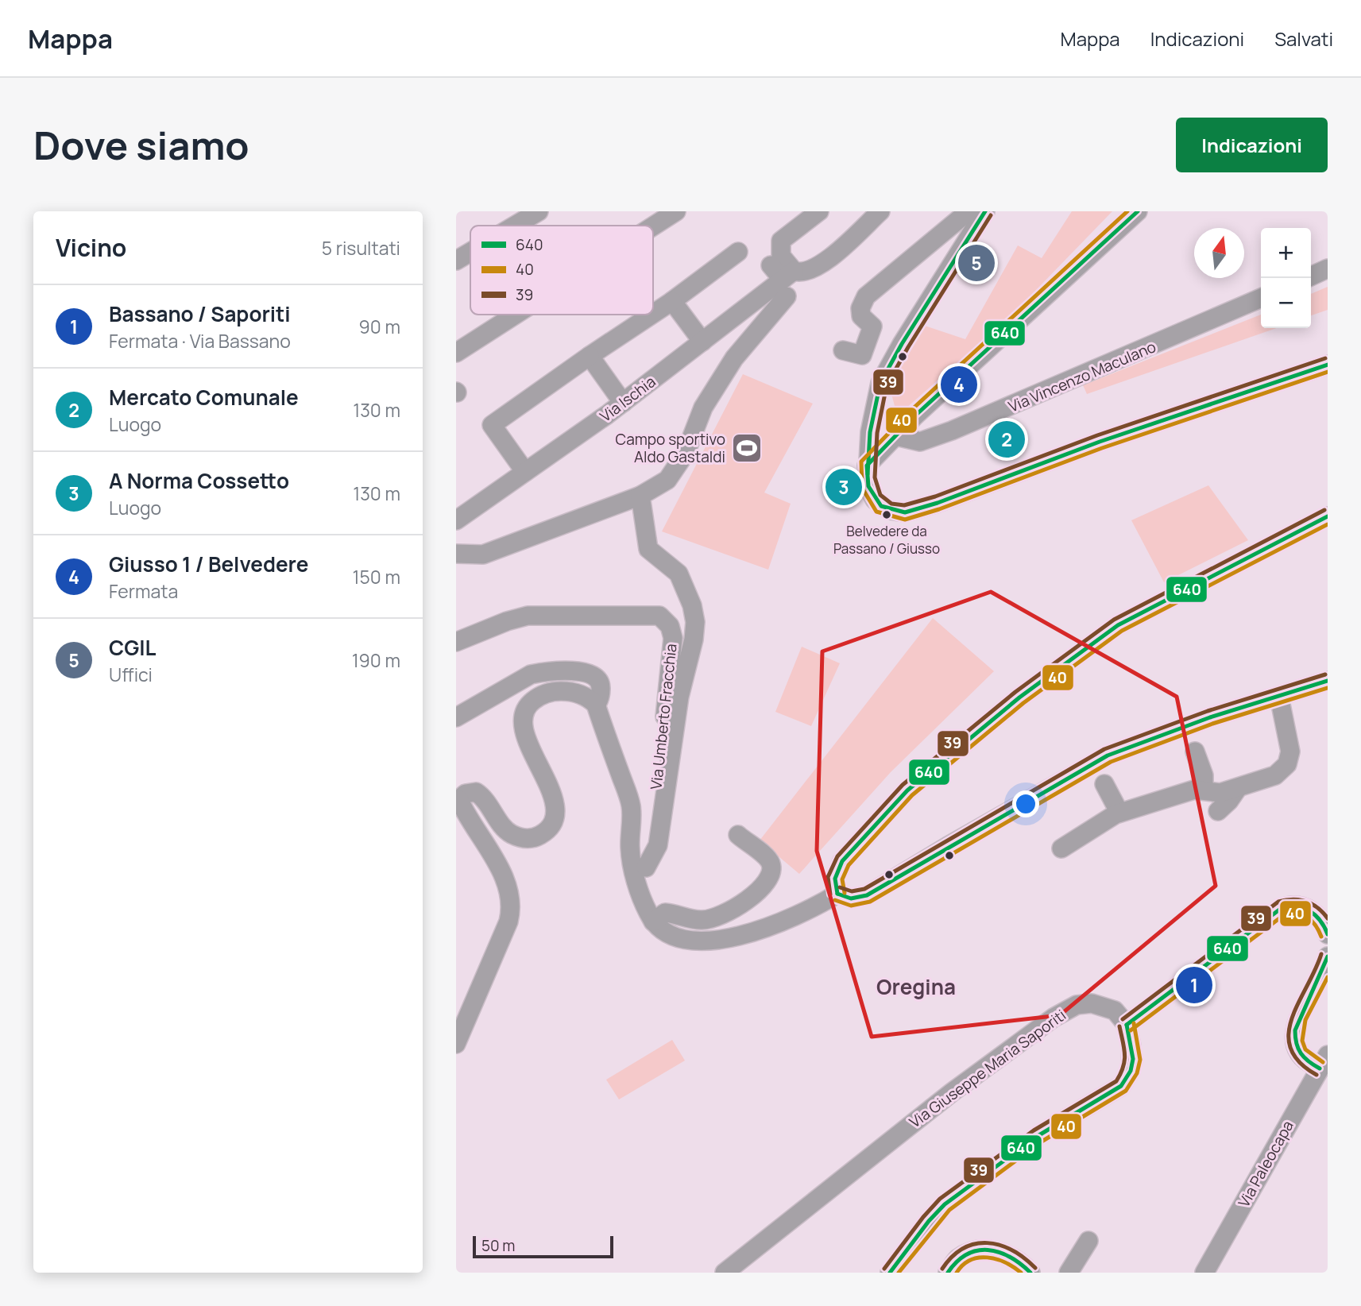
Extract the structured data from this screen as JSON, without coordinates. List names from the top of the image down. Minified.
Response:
{"streets":{"street":["Via Vincenzo Maculano","Via Ischia","Via Umberto Fracchia","Via Giuseppe Maria Saporiti","Via Paleocapa"]},"districts":["Oregina"],"places":{"sports":["Campo sportivo Aldo Gastaldi"],"other":["Belvedere da Passano / Giusso"]},"lines":["transit line 640","transit line 40","transit line 39"],"legend":["640","40","39"],"scale_bar":"50 m","north":"top","page":{"header":"Mappa","nav":["Mappa","Indicazioni","Salvati"],"buttons":"Indicazioni","title":"Dove siamo","heading":["Vicino","5 risultati"],"map_buttons":["+","−"],"pins":["5","4","2","3","1"],"list":[{"mark":"1","name":"Bassano / Saporiti","note":"Fermata · Via Bassano","value":"90 m"},{"mark":"2","name":"Mercato Comunale","note":"Luogo","value":"130 m"},{"mark":"3","name":"A Norma Cossetto","note":"Luogo","value":"130 m"},{"mark":"4","name":"Giusso 1 / Belvedere","note":"Fermata","value":"150 m"},{"mark":"5","name":"CGIL","note":"Uffici","value":"190 m"}],"scale":"50 m"}}
